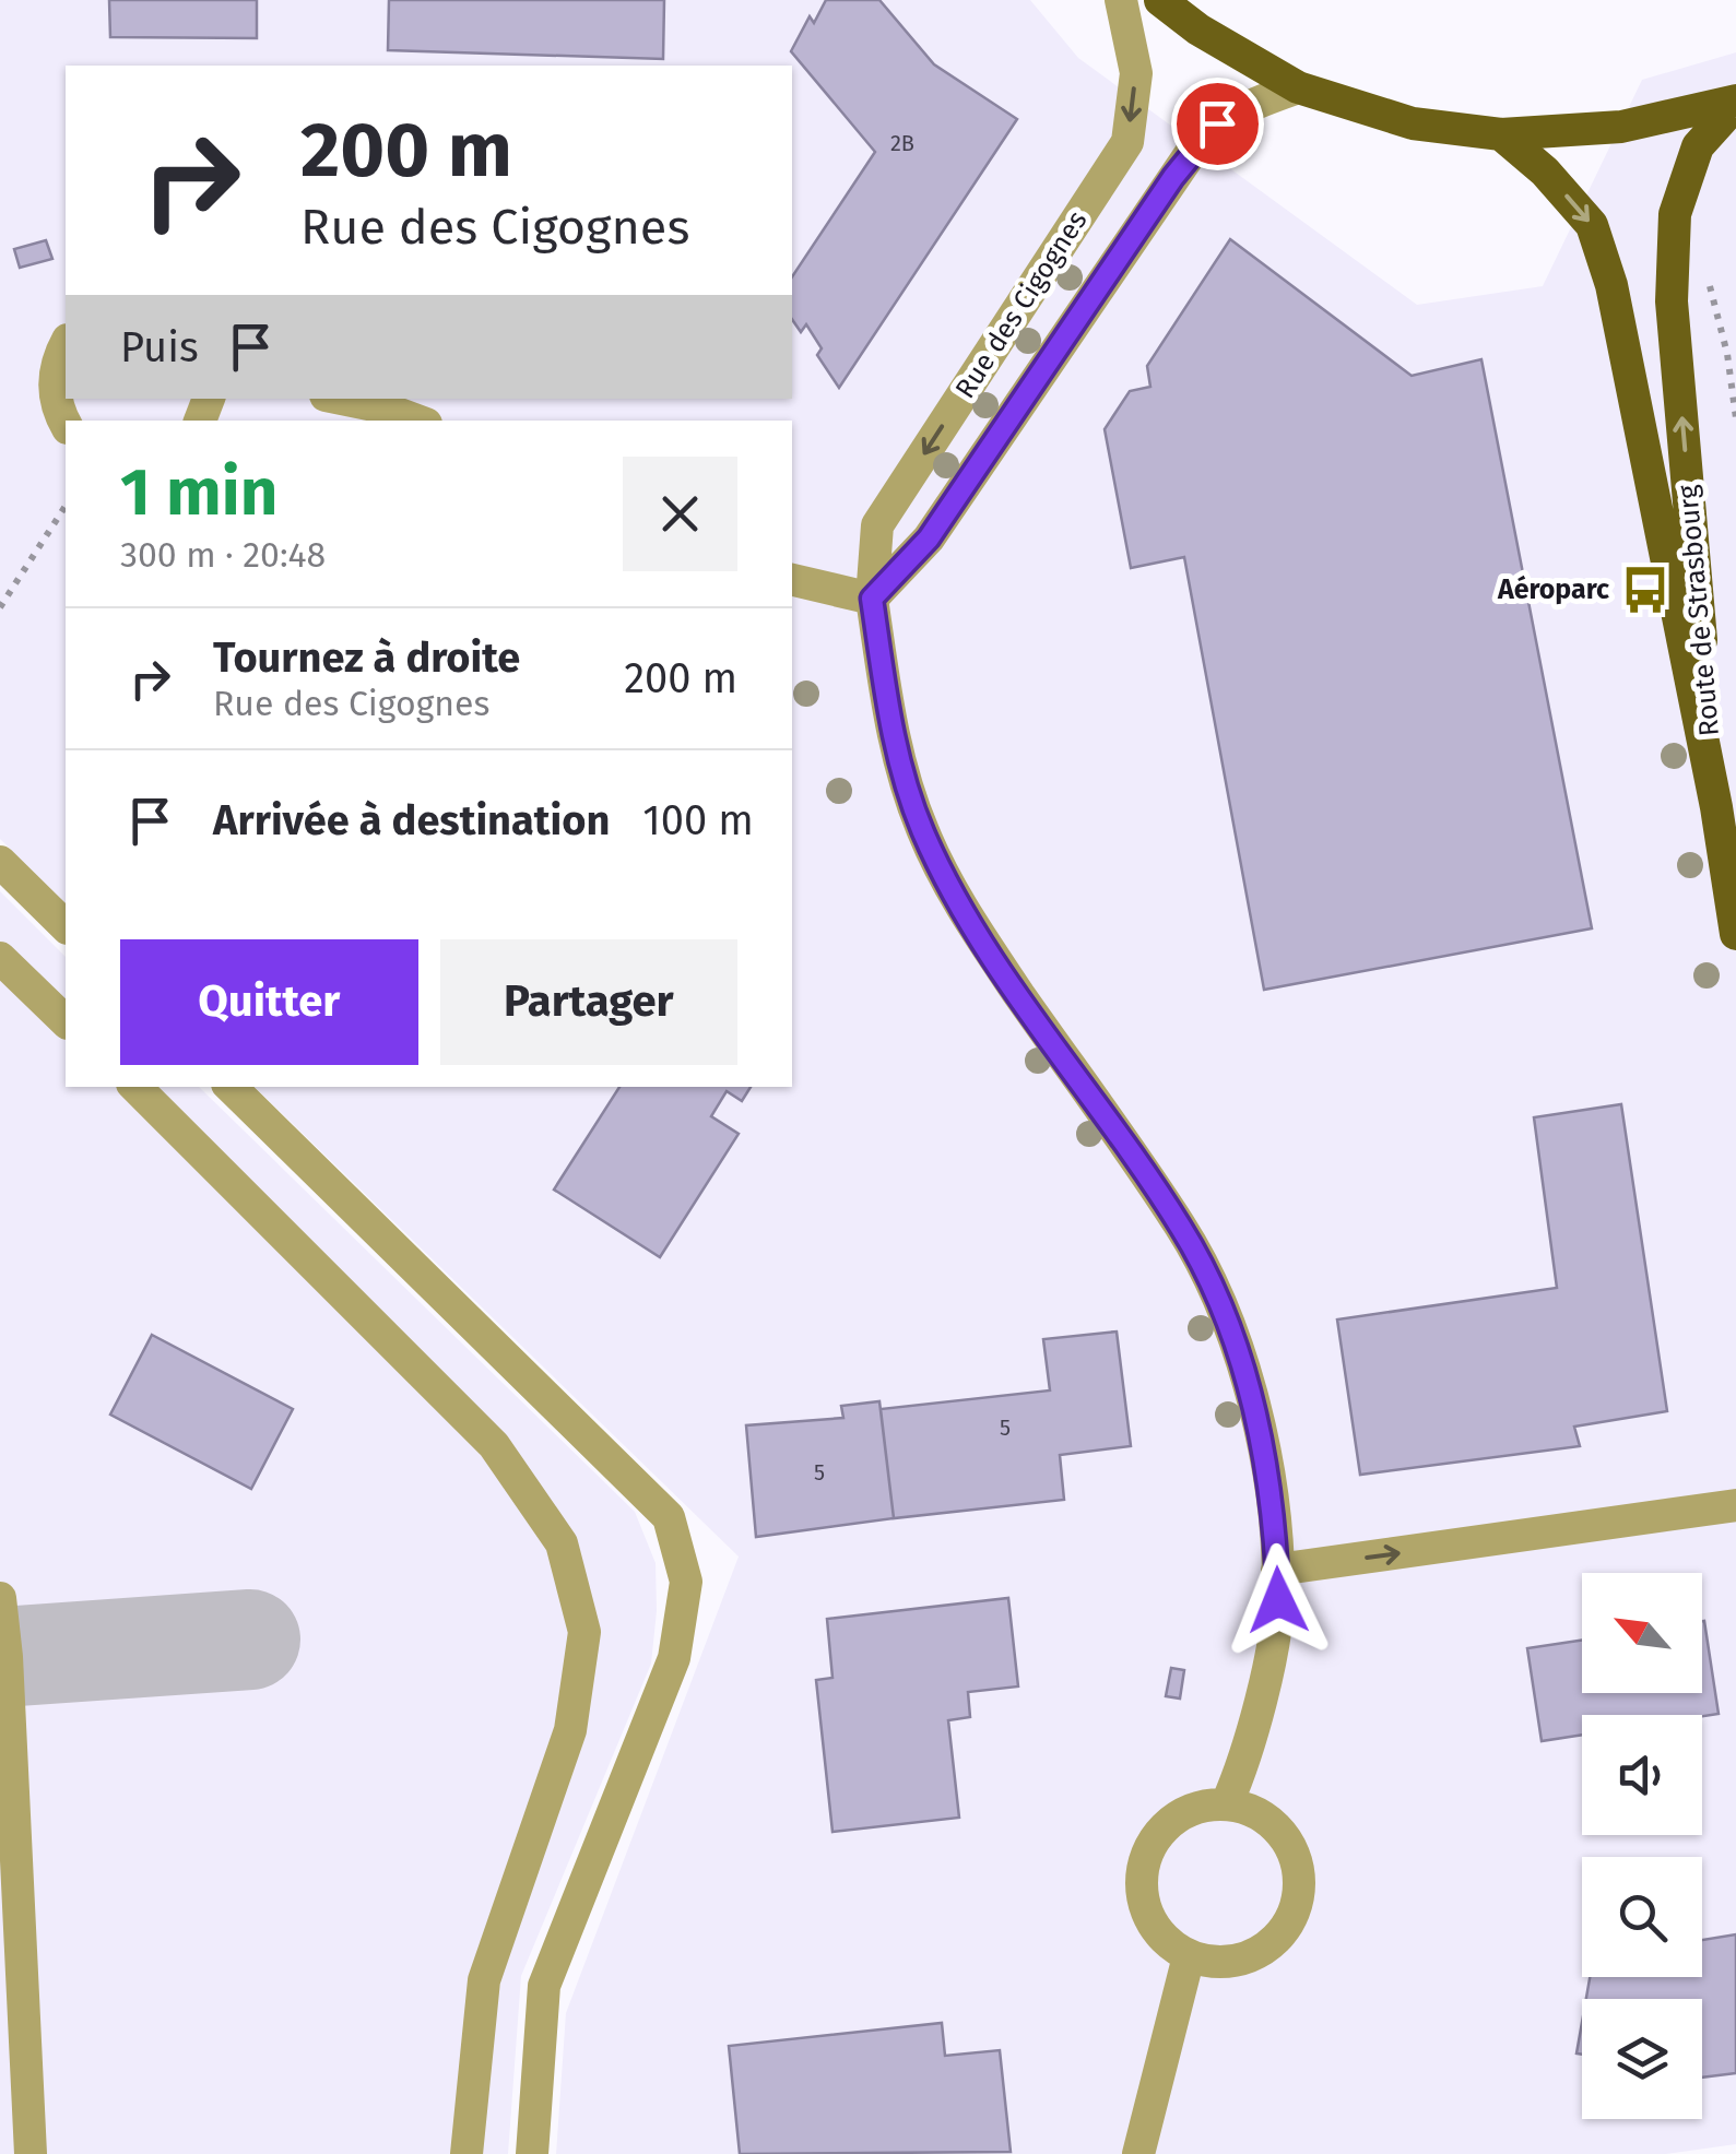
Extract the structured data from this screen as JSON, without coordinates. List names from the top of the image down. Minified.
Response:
{"streets":{"main road":["Route de Strasbourg"],"street":["Rue des Cigognes"]},"places":{"bus stop":["Aéroparc"]},"house_numbers":["2B","5","5"],"north":"top left","page":{"turn":["200 m","Rue des Cigognes"],"then":"Puis","heading":["1 min","300 m · 20:48"],"list":[{"name":"Tournez à droite","note":"Rue des Cigognes","value":"200 m"},{"name":"Arrivée à destination","value":"100 m"}],"buttons":["Quitter","Partager"]}}
